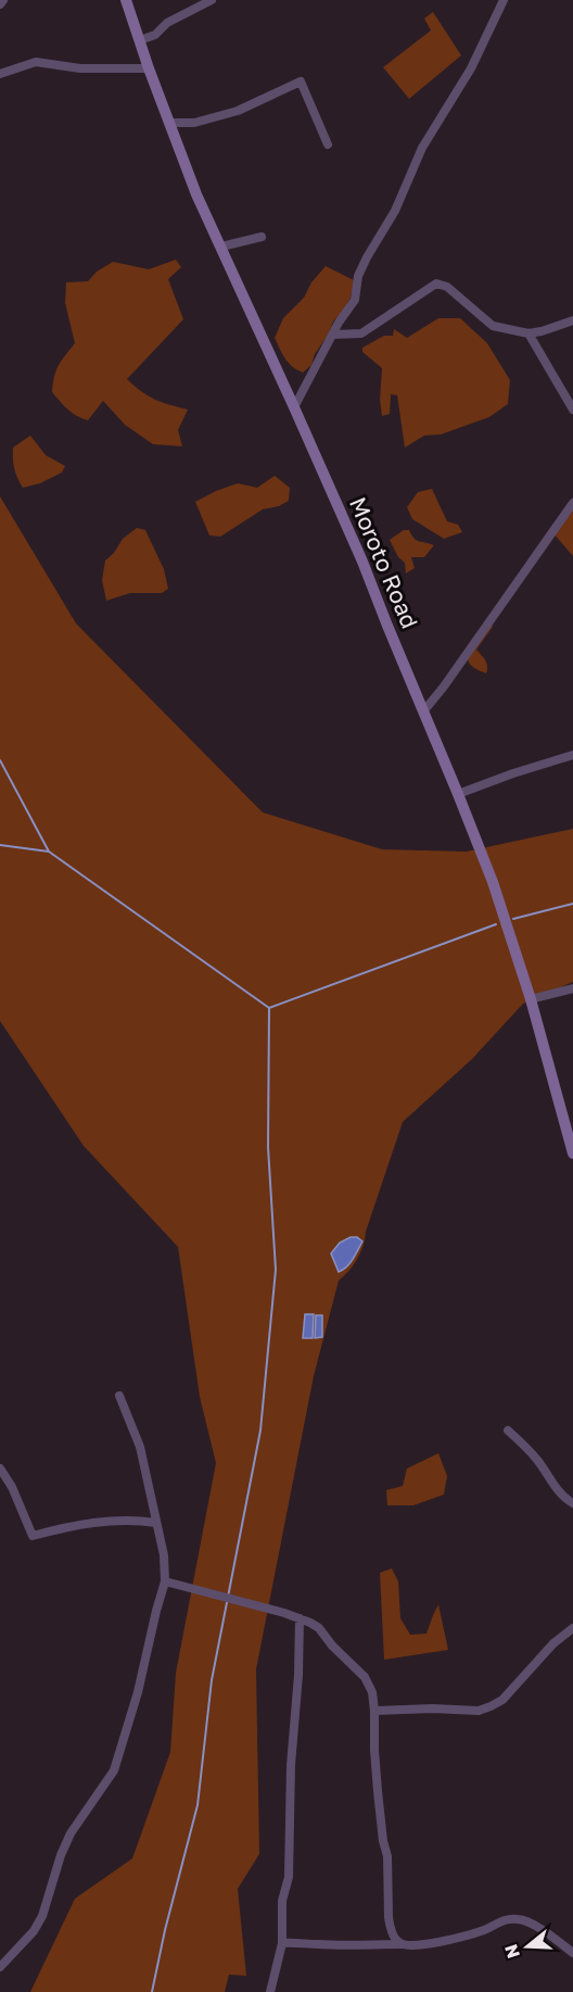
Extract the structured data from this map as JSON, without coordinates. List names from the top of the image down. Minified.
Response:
{"streets":{"main road":["Moroto Road"]},"north":"left"}
